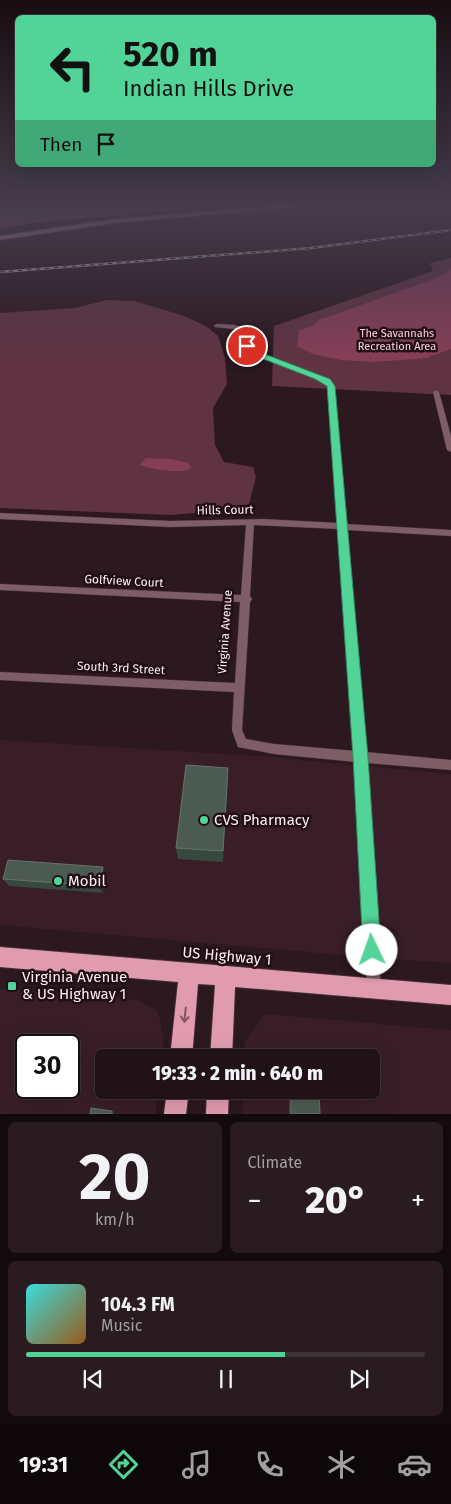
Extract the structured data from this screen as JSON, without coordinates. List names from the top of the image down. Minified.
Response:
{"streets":{"main road":["US Highway 1"],"street":["Hills Court","Golfview Court","Virginia Avenue","South 3rd Street"]},"crossings":[["Hills Court","Virginia Avenue"],["Golfview Court","Virginia Avenue"],["Virginia Avenue","South 3rd Street"]],"parks":["The Savannahs Recreation Area"],"places":{"other":["CVS Pharmacy","Mobil"],"transit":["Virginia Avenue & US Highway 1"]},"page":{"turn":["520 m","Indian Hills Drive"],"then":"Then","limit":"30","trip":"19:33 · 2 min · 640 m","tile":[["20","km/h"],"Climate"],"heat":["−","20°","+"],"song":["104.3 FM","Music"],"tabs":"19:31"}}
